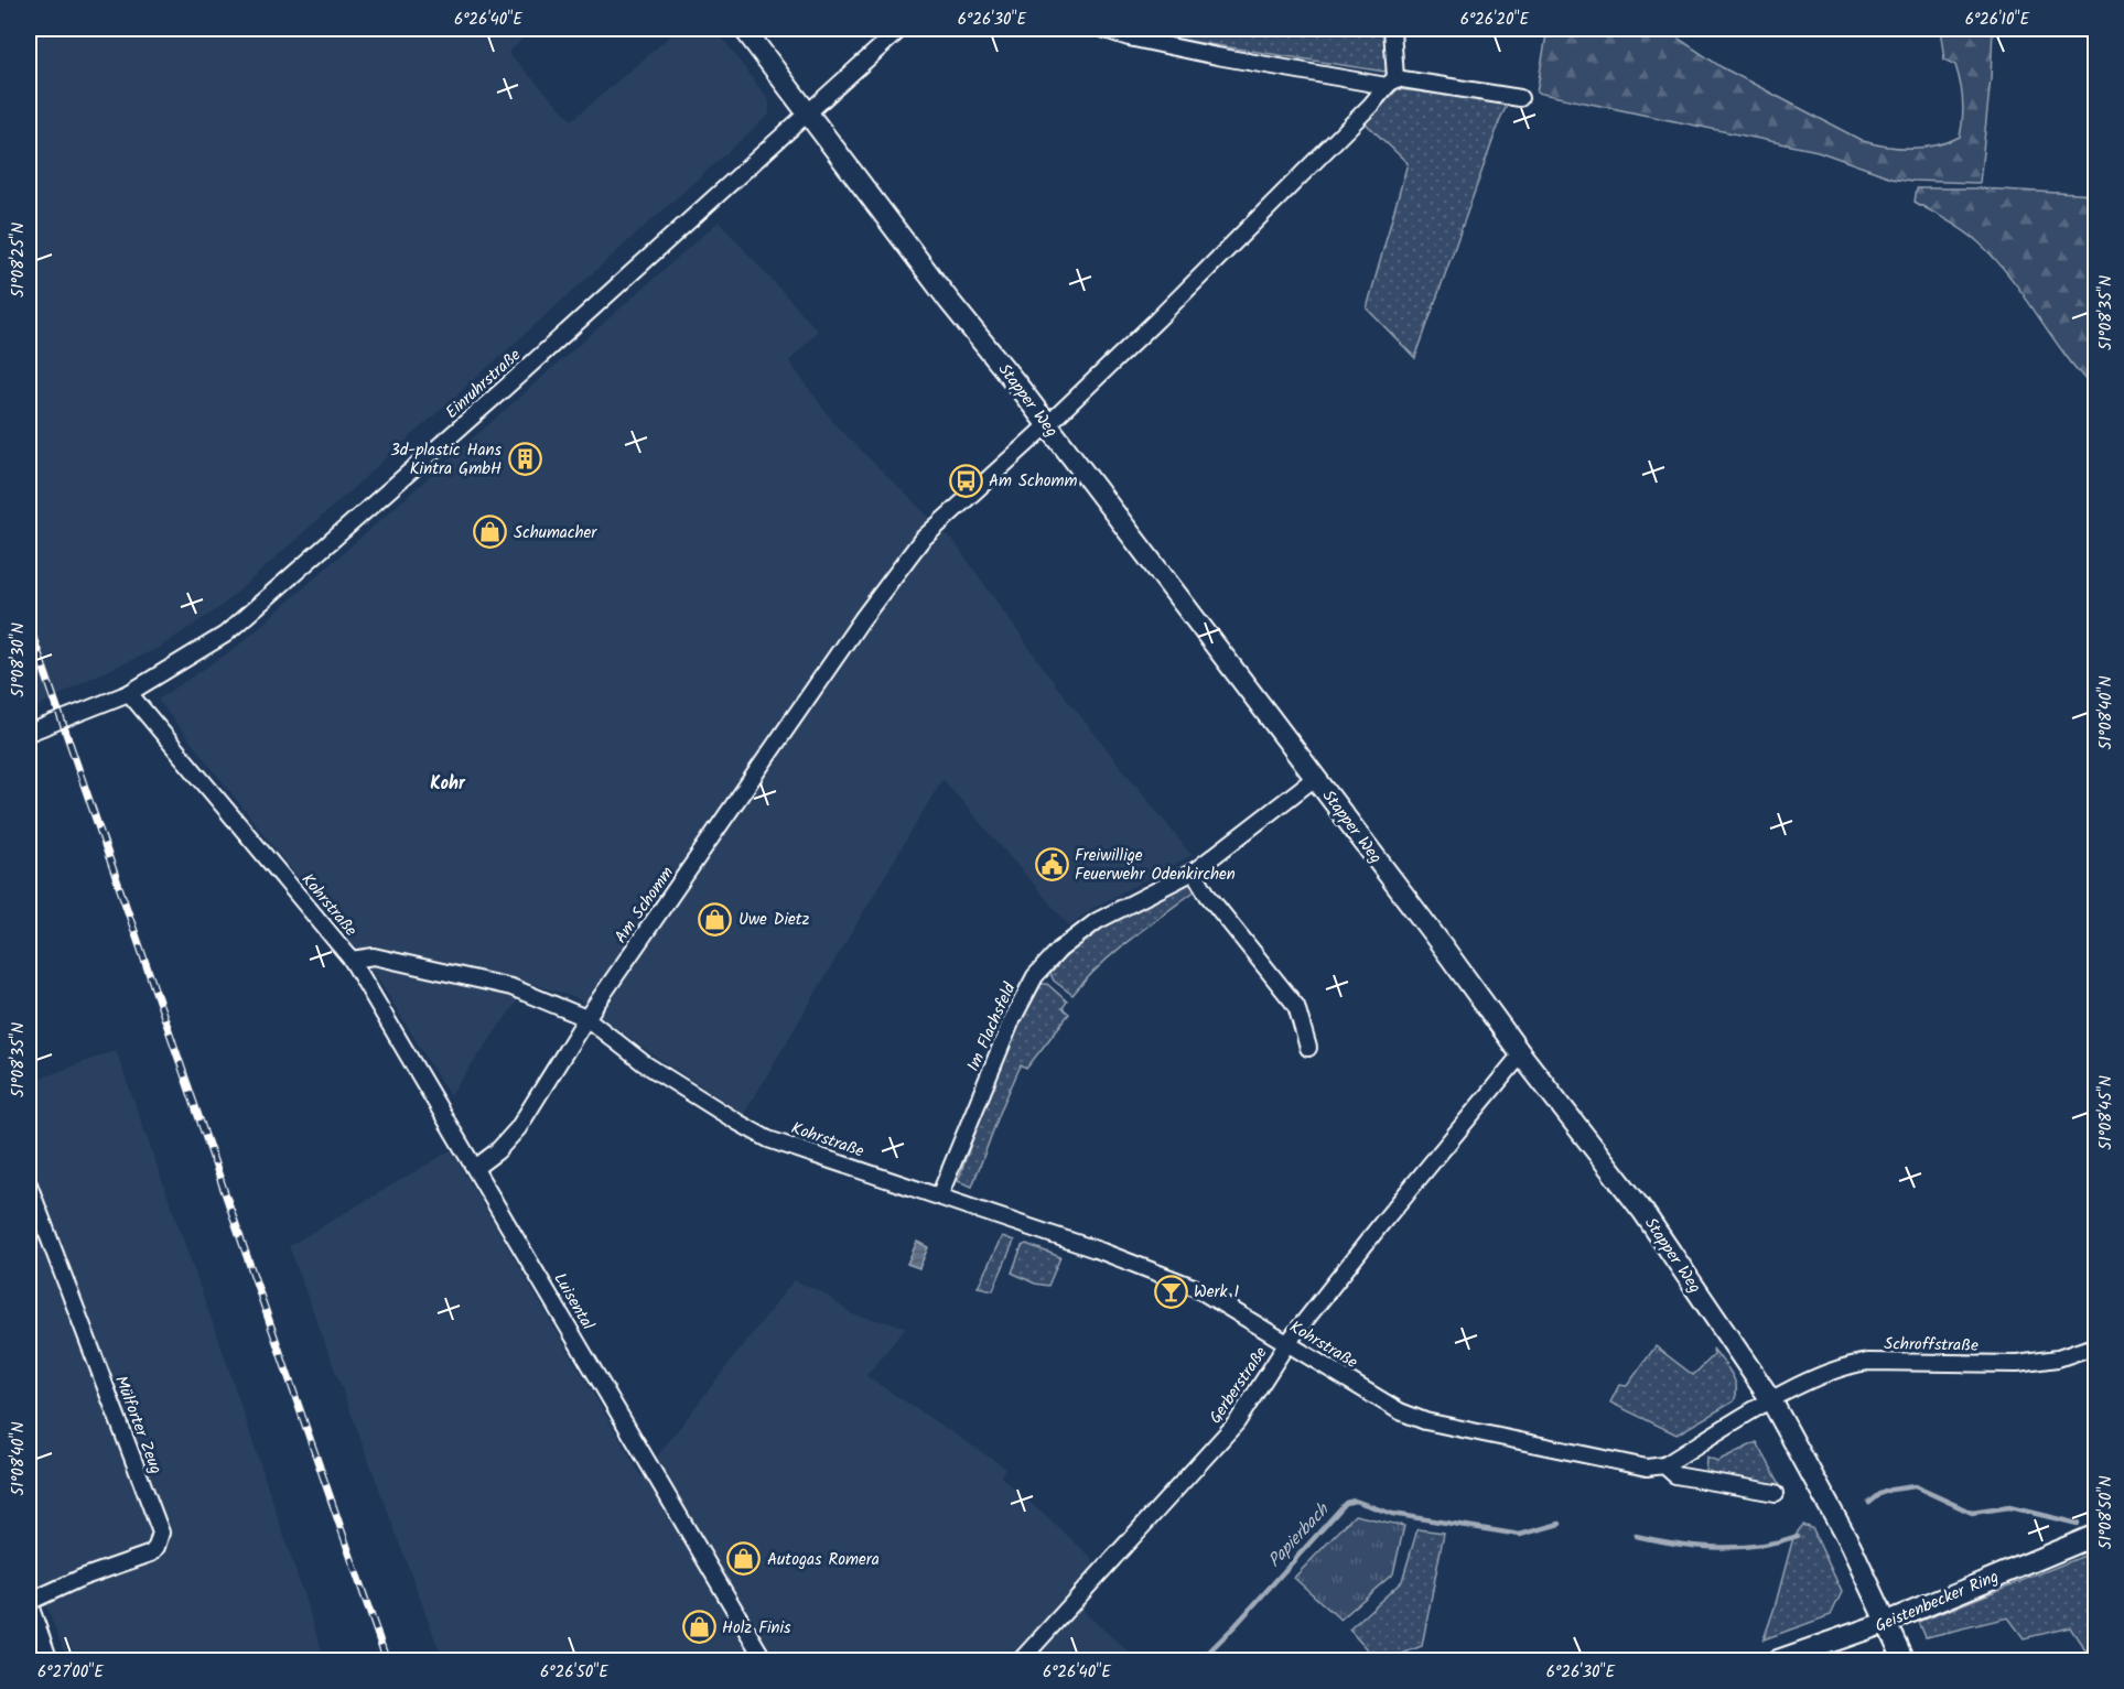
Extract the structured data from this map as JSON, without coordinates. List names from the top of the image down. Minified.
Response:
{"streets":{"main road":["Stapper Weg","Geistenbecker Ring"],"street":["Einruhrstraße","Kohrstraße","Am Schomm","Im Flachsfeld","Luisental","Schroffstraße","Gerberstraße","Mülforter Zeug"]},"crossings":[["Einruhrstraße","Stapper Weg"],["Einruhrstraße","Kohrstraße"],["Stapper Weg","Am Schomm"],["Stapper Weg","Im Flachsfeld"],["Stapper Weg","Schroffstraße"],["Stapper Weg","Gerberstraße"],["Stapper Weg","Geistenbecker Ring"],["Kohrstraße","Am Schomm"],["Kohrstraße","Im Flachsfeld"],["Kohrstraße","Luisental"],["Kohrstraße","Gerberstraße"],["Am Schomm","Luisental"]],"districts":["Kohr"],"water":["Papierbach"],"places":{"building":["3d-plastic Hans Kintra GmbH"],"bus stop":["Am Schomm"],"shop":["Schumacher","Uwe Dietz","Autogas Romera","Holz Finis"],"public building":["Freiwillige Feuerwehr Odenkirchen"],"bar":["Werk 1"]},"coordinates":["6°26'40\"E","6°26'30\"E","6°26'20\"E","6°26'10\"E","51°08'25\"N","51°08'35\"N","51°08'30\"N","51°08'40\"N","51°08'45\"N","51°08'50\"N","6°27'00\"E","6°26'50\"E"]}
